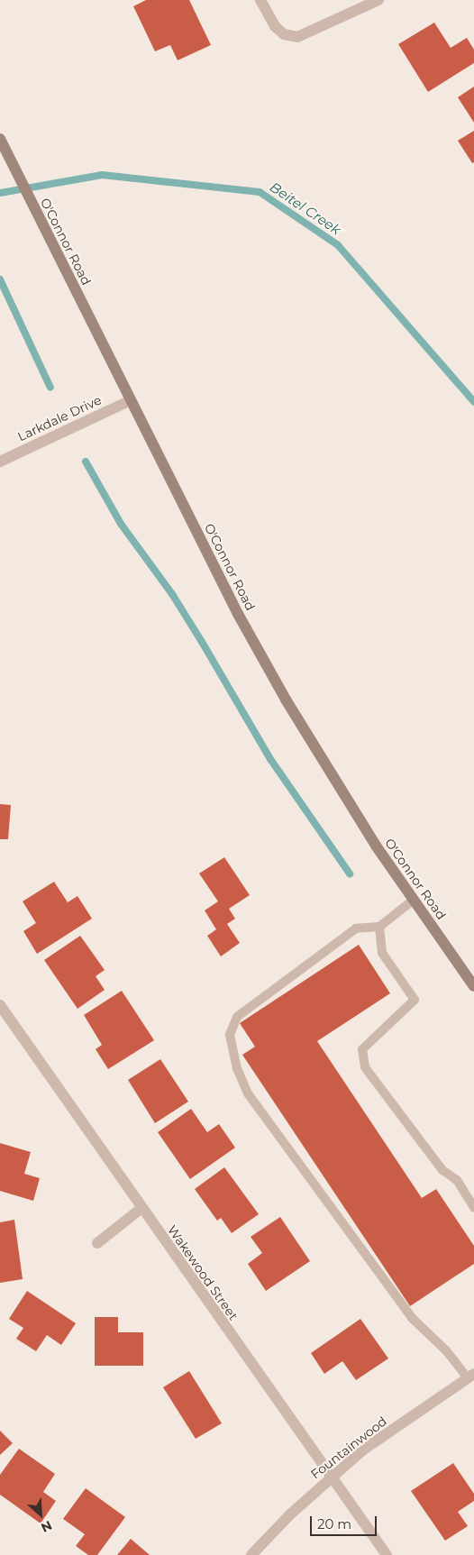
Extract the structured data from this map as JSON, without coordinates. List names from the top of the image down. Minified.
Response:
{"streets":{"main road":["O'Connor Road"],"street":["Larkdale Drive","Wakewood Street","Fountainwood"]},"crossings":[["O'Connor Road","Larkdale Drive"],["Wakewood Street","Fountainwood"]],"water":["Beitel Creek"],"scale_bar":"20 m","north":"bottom right"}
